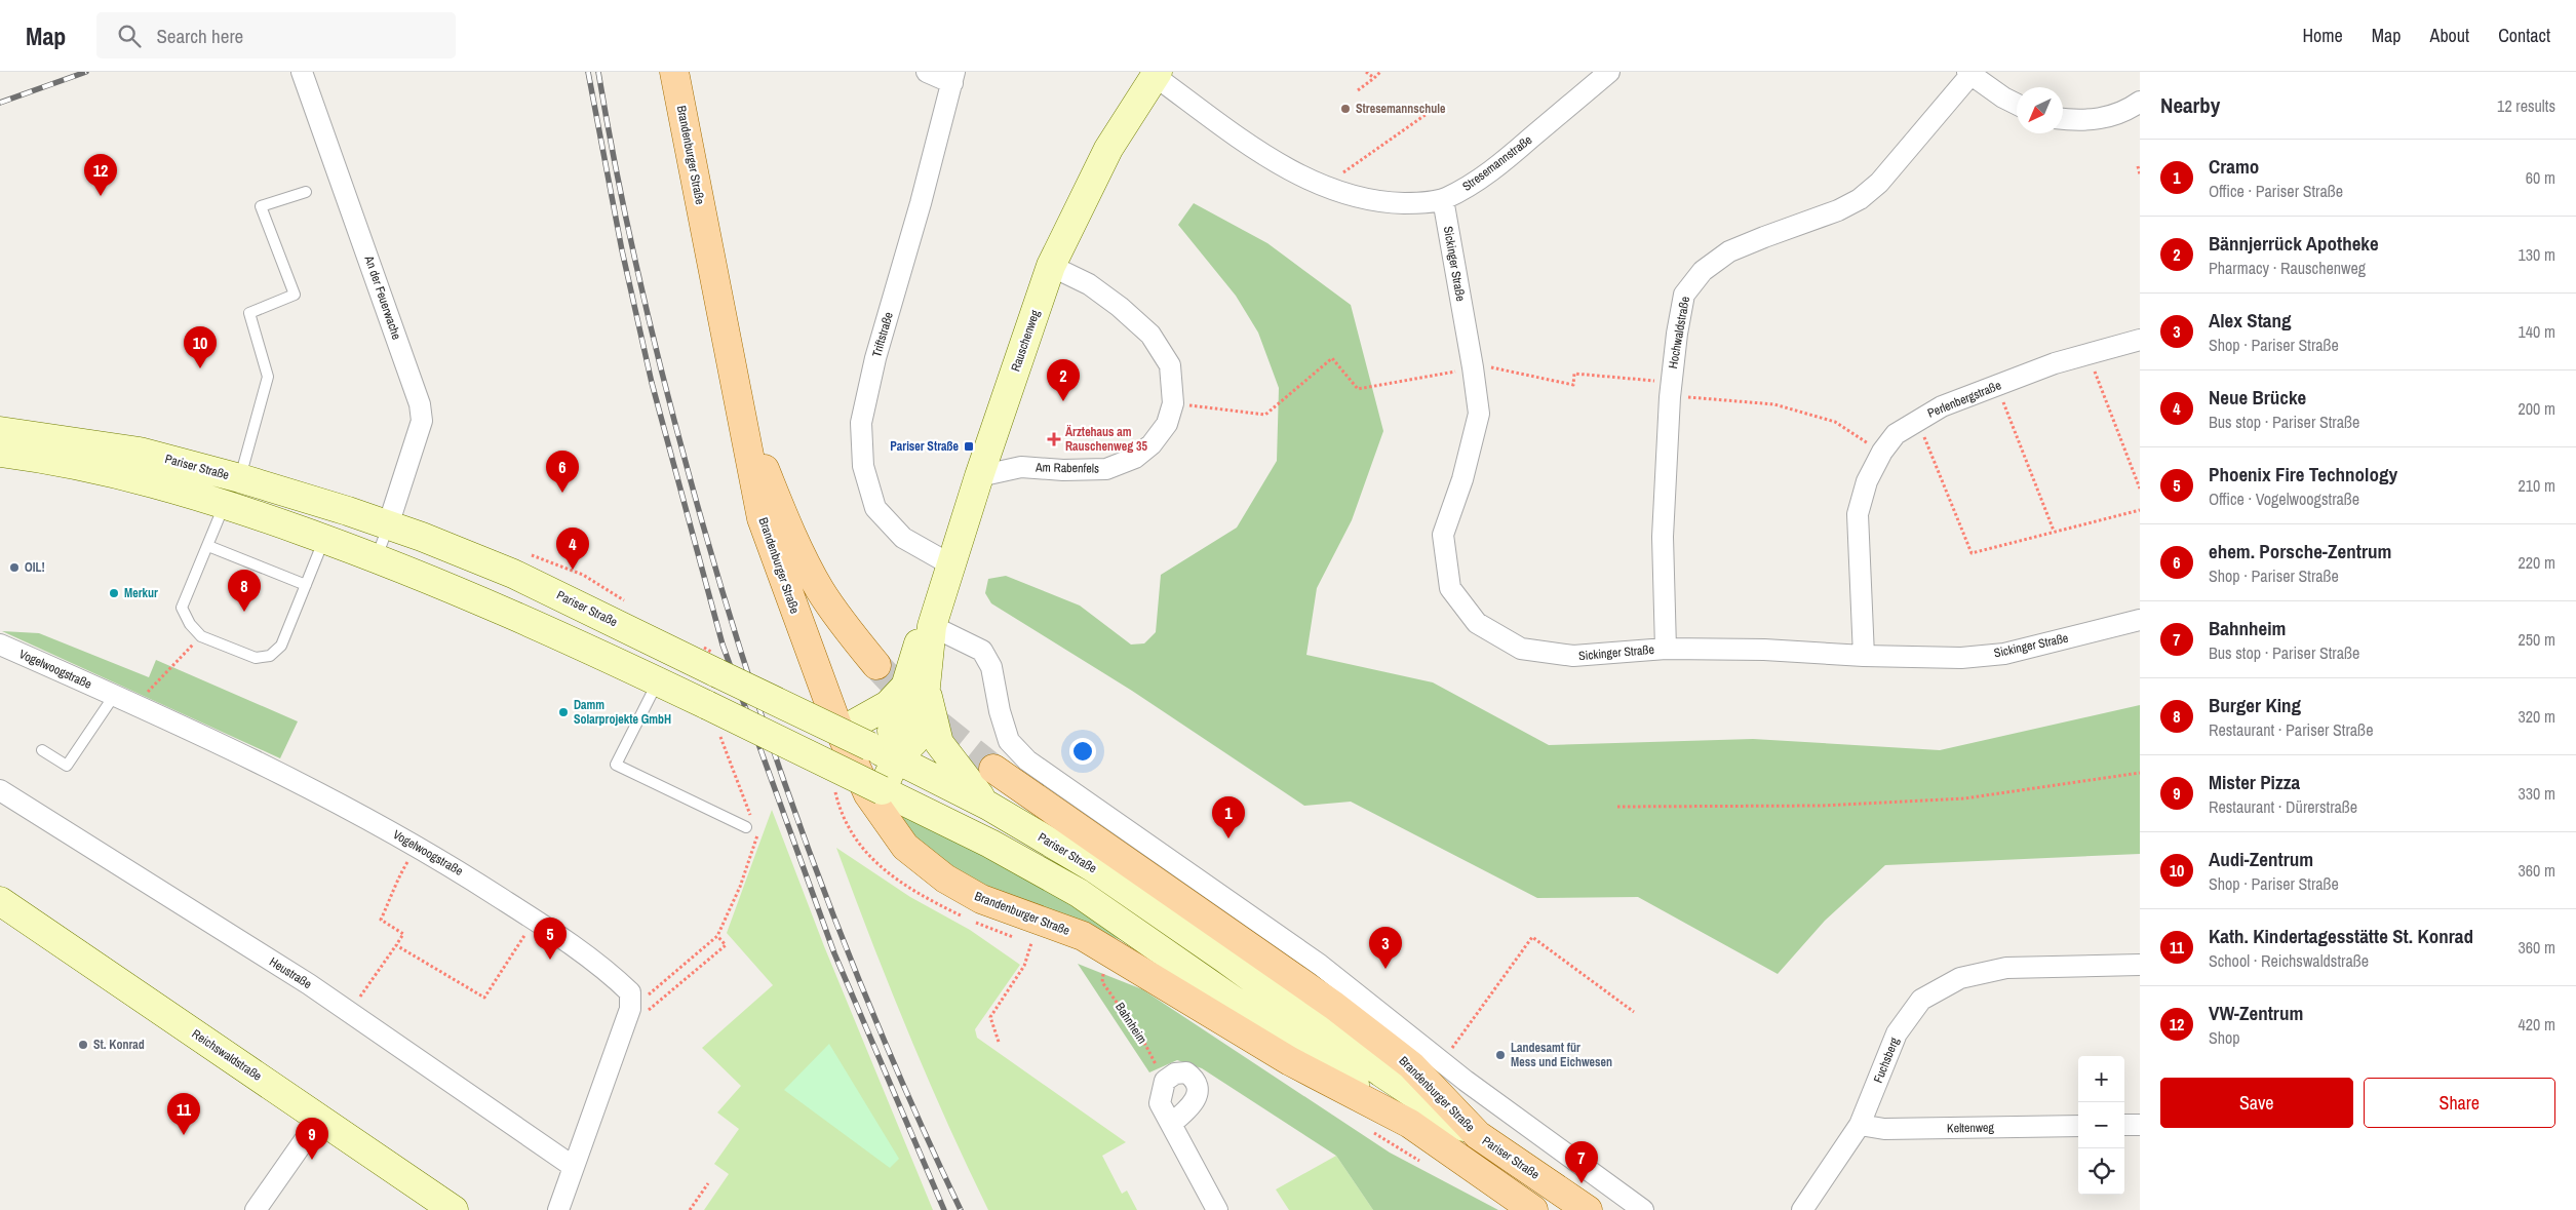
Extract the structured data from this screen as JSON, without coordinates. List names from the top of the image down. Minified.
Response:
{"streets":{"main road":["Brandenburger Straße","Rauschenweg","Pariser Straße","Reichswaldstraße"],"street":["Stresemannstraße","Sickinger Straße","An der Feuerwache","Hochwaldstraße","Triftstraße","Perlenbergstraße","Am Rabenfels","Vogelwoogstraße","Heustraße","Fuchsberg","Keltenweg"],"path":["Bahnheim"]},"crossings":[["Brandenburger Straße","Pariser Straße"],["Brandenburger Straße","Bahnheim"],["Stresemannstraße","Sickinger Straße"],["Stresemannstraße","Rauschenweg"],["Sickinger Straße","Hochwaldstraße"],["Sickinger Straße","Perlenbergstraße"],["An der Feuerwache","Pariser Straße"],["Triftstraße","Rauschenweg"],["Rauschenweg","Pariser Straße"],["Rauschenweg","Am Rabenfels"],["Fuchsberg","Keltenweg"]],"places":{"other":["Stresemannschule","OIL!","Merkur","Damm Solarprojekte GmbH","St. Konrad","Landesamt für Mess und Eichwesen"],"health":["Ärztehaus am Rauschenweg 35"],"transit":["Pariser Straße"]},"north":"bottom left","page":{"header":"Map","search":"Search here","nav":["Home","Map","About","Contact"],"heading":["Nearby","12 results"],"list":[{"mark":"1","name":"Cramo","note":"Office · Pariser Straße","value":"60 m"},{"mark":"2","name":"Bännjerrück Apotheke","note":"Pharmacy · Rauschenweg","value":"130 m"},{"mark":"3","name":"Alex Stang","note":"Shop · Pariser Straße","value":"140 m"},{"mark":"4","name":"Neue Brücke","note":"Bus stop · Pariser Straße","value":"200 m"},{"mark":"5","name":"Phoenix Fire Technology","note":"Office · Vogelwoogstraße","value":"210 m"},{"mark":"6","name":"ehem. Porsche-Zentrum","note":"Shop · Pariser Straße","value":"220 m"},{"mark":"7","name":"Bahnheim","note":"Bus stop · Pariser Straße","value":"250 m"},{"mark":"8","name":"Burger King","note":"Restaurant · Pariser Straße","value":"320 m"},{"mark":"9","name":"Mister Pizza","note":"Restaurant · Dürerstraße","value":"330 m"},{"mark":"10","name":"Audi-Zentrum","note":"Shop · Pariser Straße","value":"360 m"},{"mark":"11","name":"Kath. Kindertagesstätte St. Konrad","note":"School · Reichswaldstraße","value":"360 m"},{"mark":"12","name":"VW-Zentrum","note":"Shop","value":"420 m"}],"pins":["12","10","2","6","4","8","1","5","3","11","9","7"],"map_buttons":["+","−"],"buttons":["Save","Share"]}}
